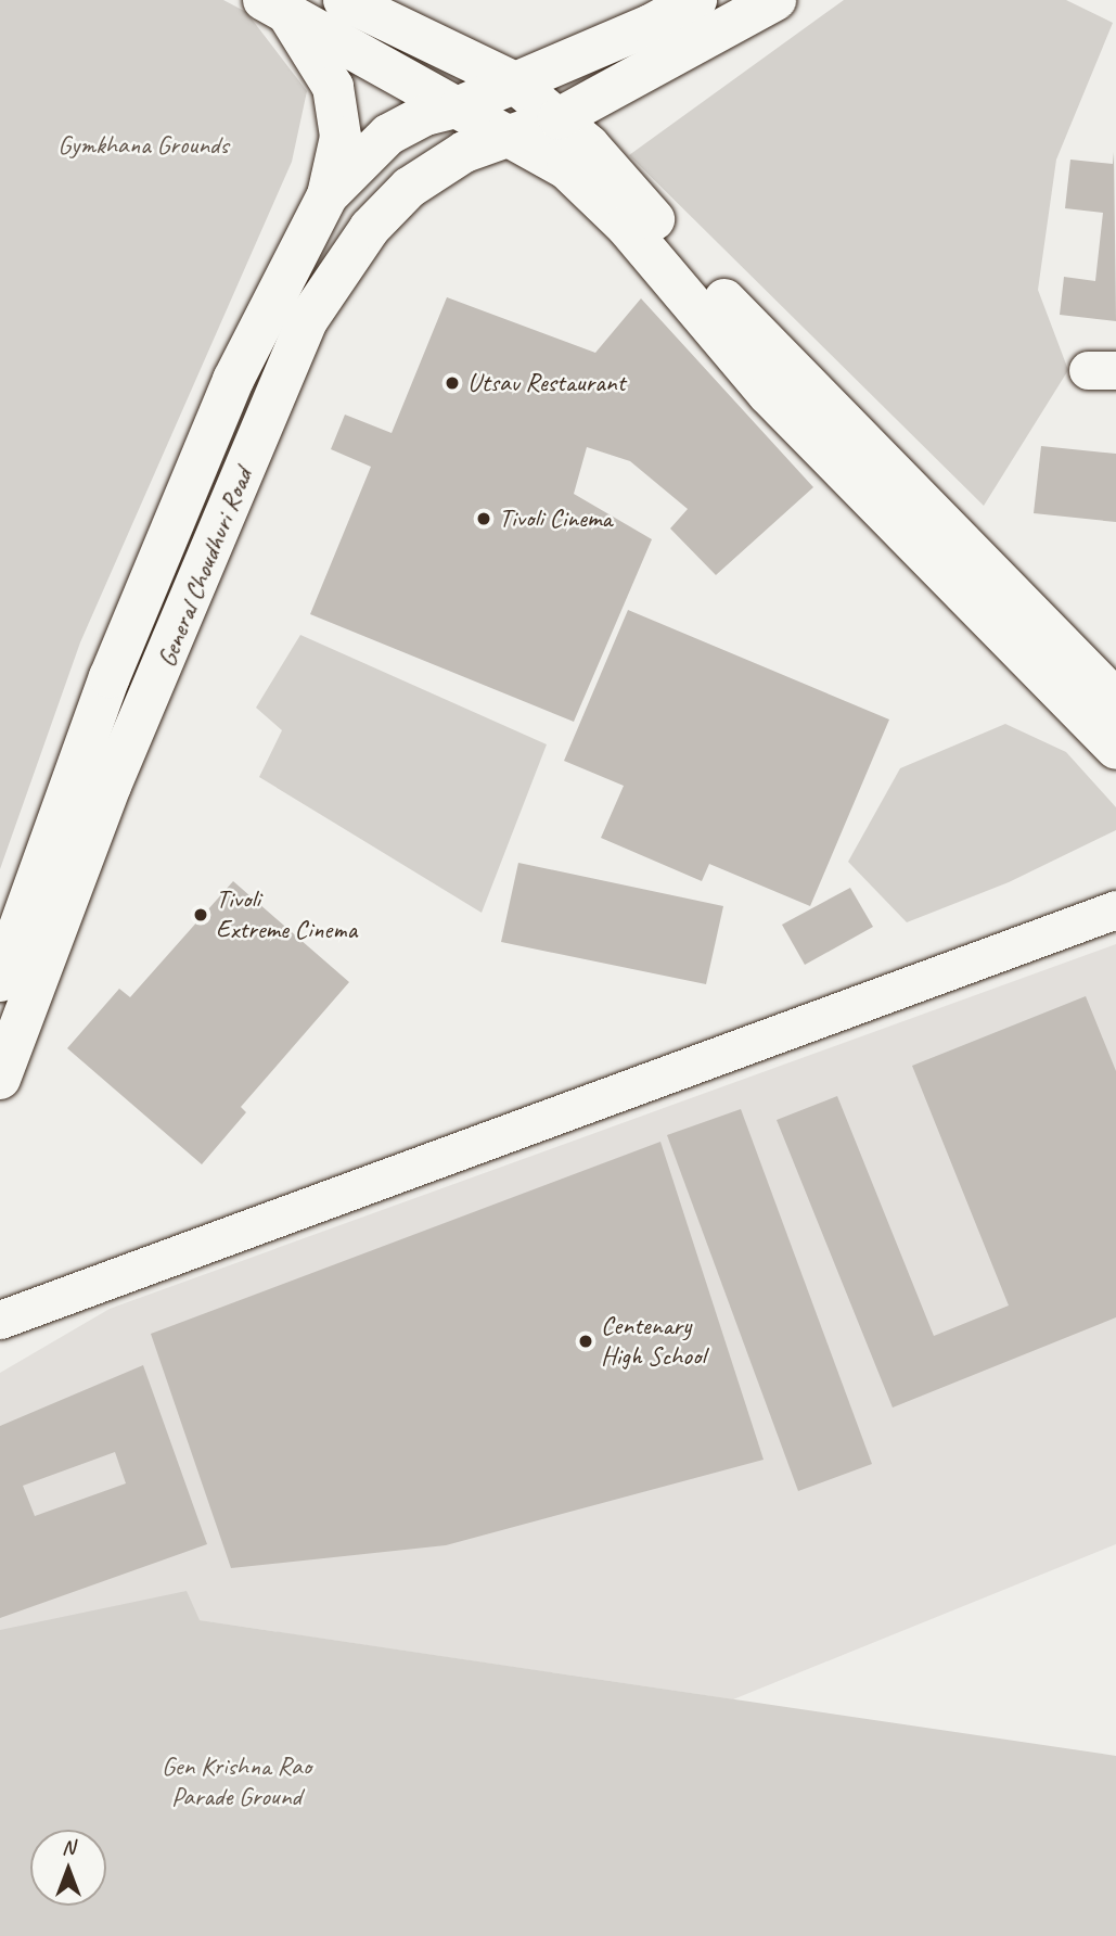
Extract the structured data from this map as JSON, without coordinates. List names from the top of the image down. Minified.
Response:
{"streets":{"main road":["General Choudhuri Road"]},"parks":["Gymkhana Grounds","Gen Krishna Rao Parade Ground"],"places":["Utsav Restaurant","Tivoli Cinema","Tivoli Extreme Cinema","Centenary High School"],"north":"top"}
